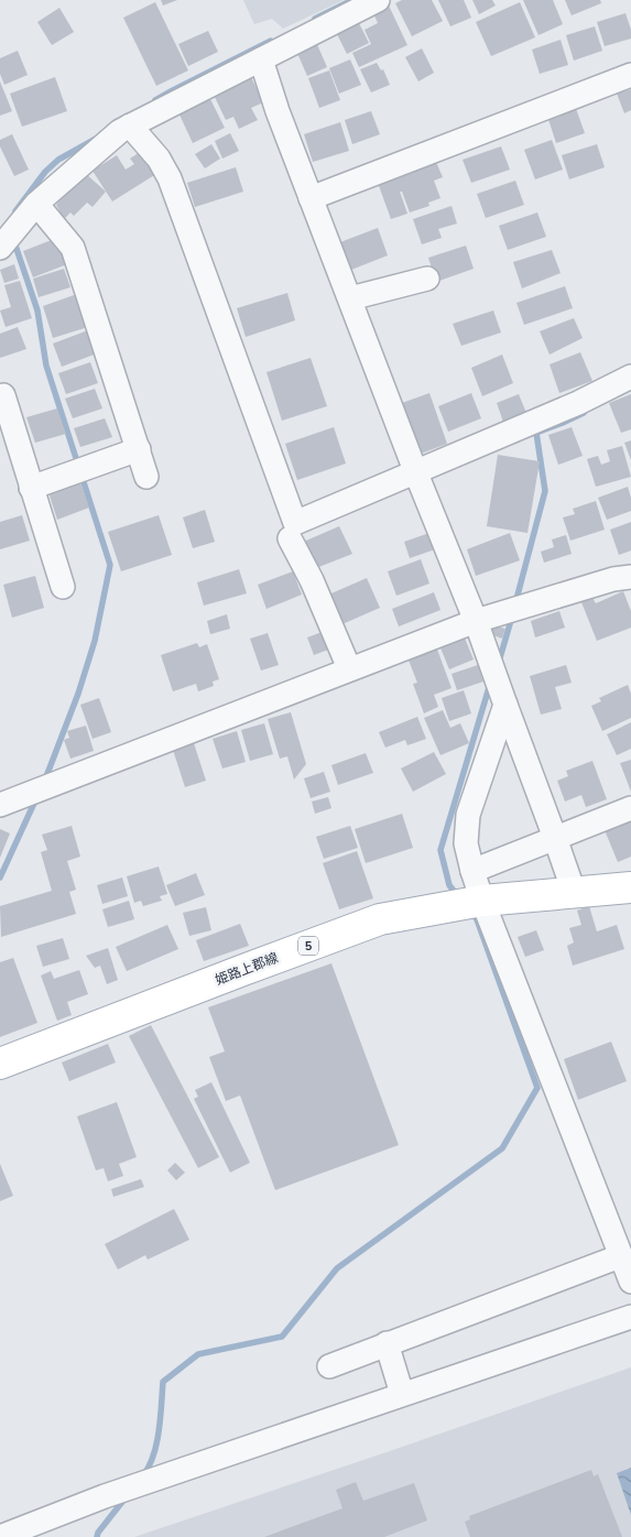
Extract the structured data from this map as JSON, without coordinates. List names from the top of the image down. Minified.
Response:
{"streets":{"main road":["5","姫路上郡線"]}}
